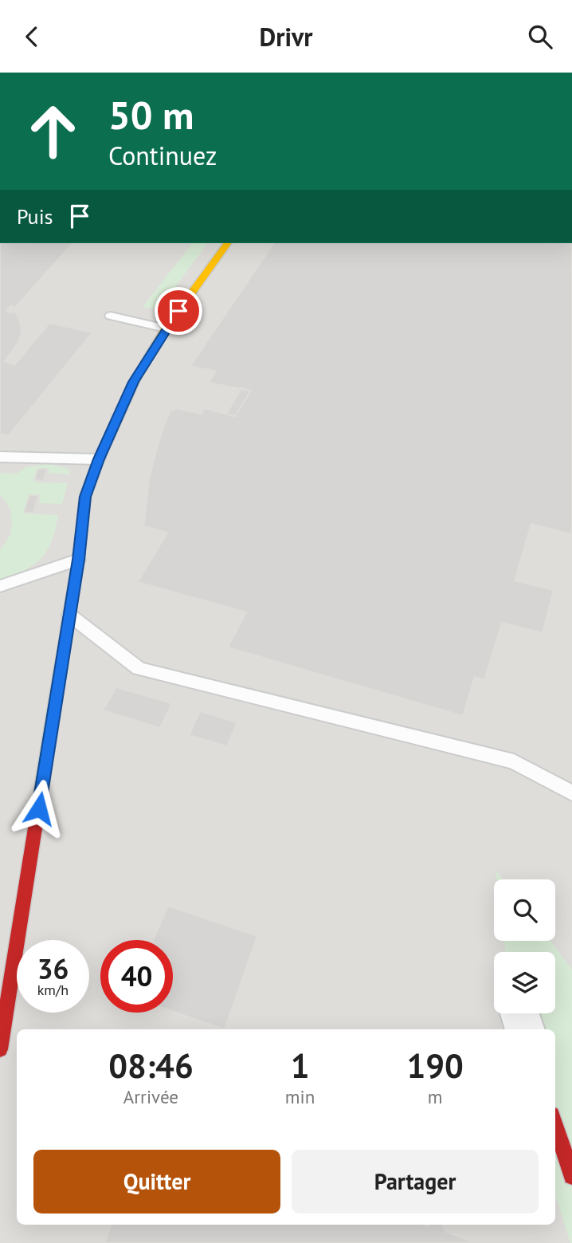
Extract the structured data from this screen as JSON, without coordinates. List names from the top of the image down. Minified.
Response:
{"page":{"header":"Drivr","turn":["50 m","Continuez"],"then":"Puis","speed":"36 km/h","limit":"40","eta":["08:46","Arrivée","1","min","190","m"],"buttons":["Quitter","Partager"]}}
